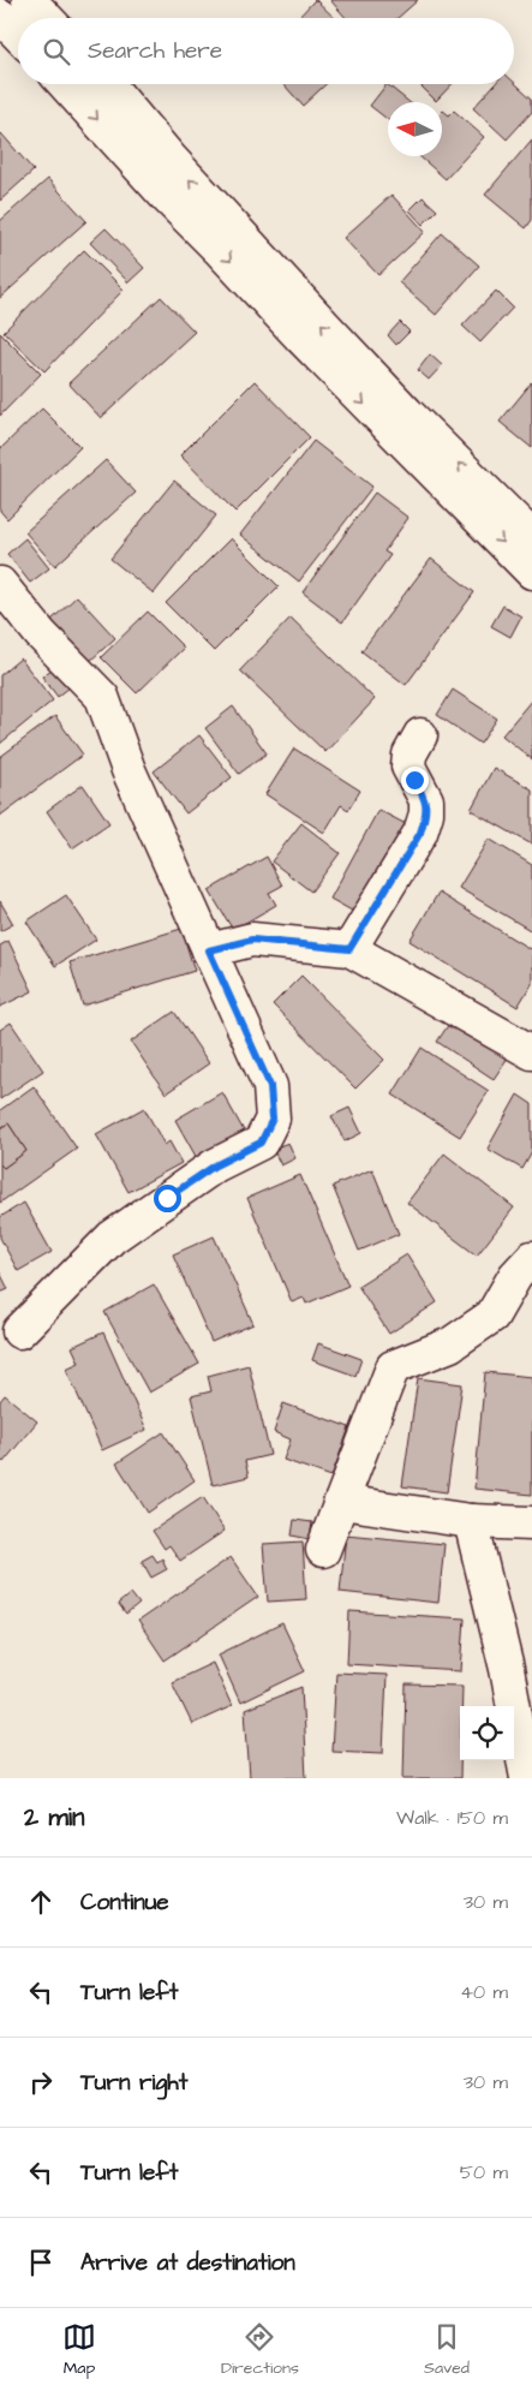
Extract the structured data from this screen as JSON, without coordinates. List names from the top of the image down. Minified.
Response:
{"north":"left","page":{"search":"Search here","heading":["2 min","Walk · 150 m"],"list":[["Continue","30 m"],["Turn left","40 m"],["Turn right","30 m"],["Turn left","50 m"],"Arrive at destination"],"nav":["Map","Directions","Saved"]}}
